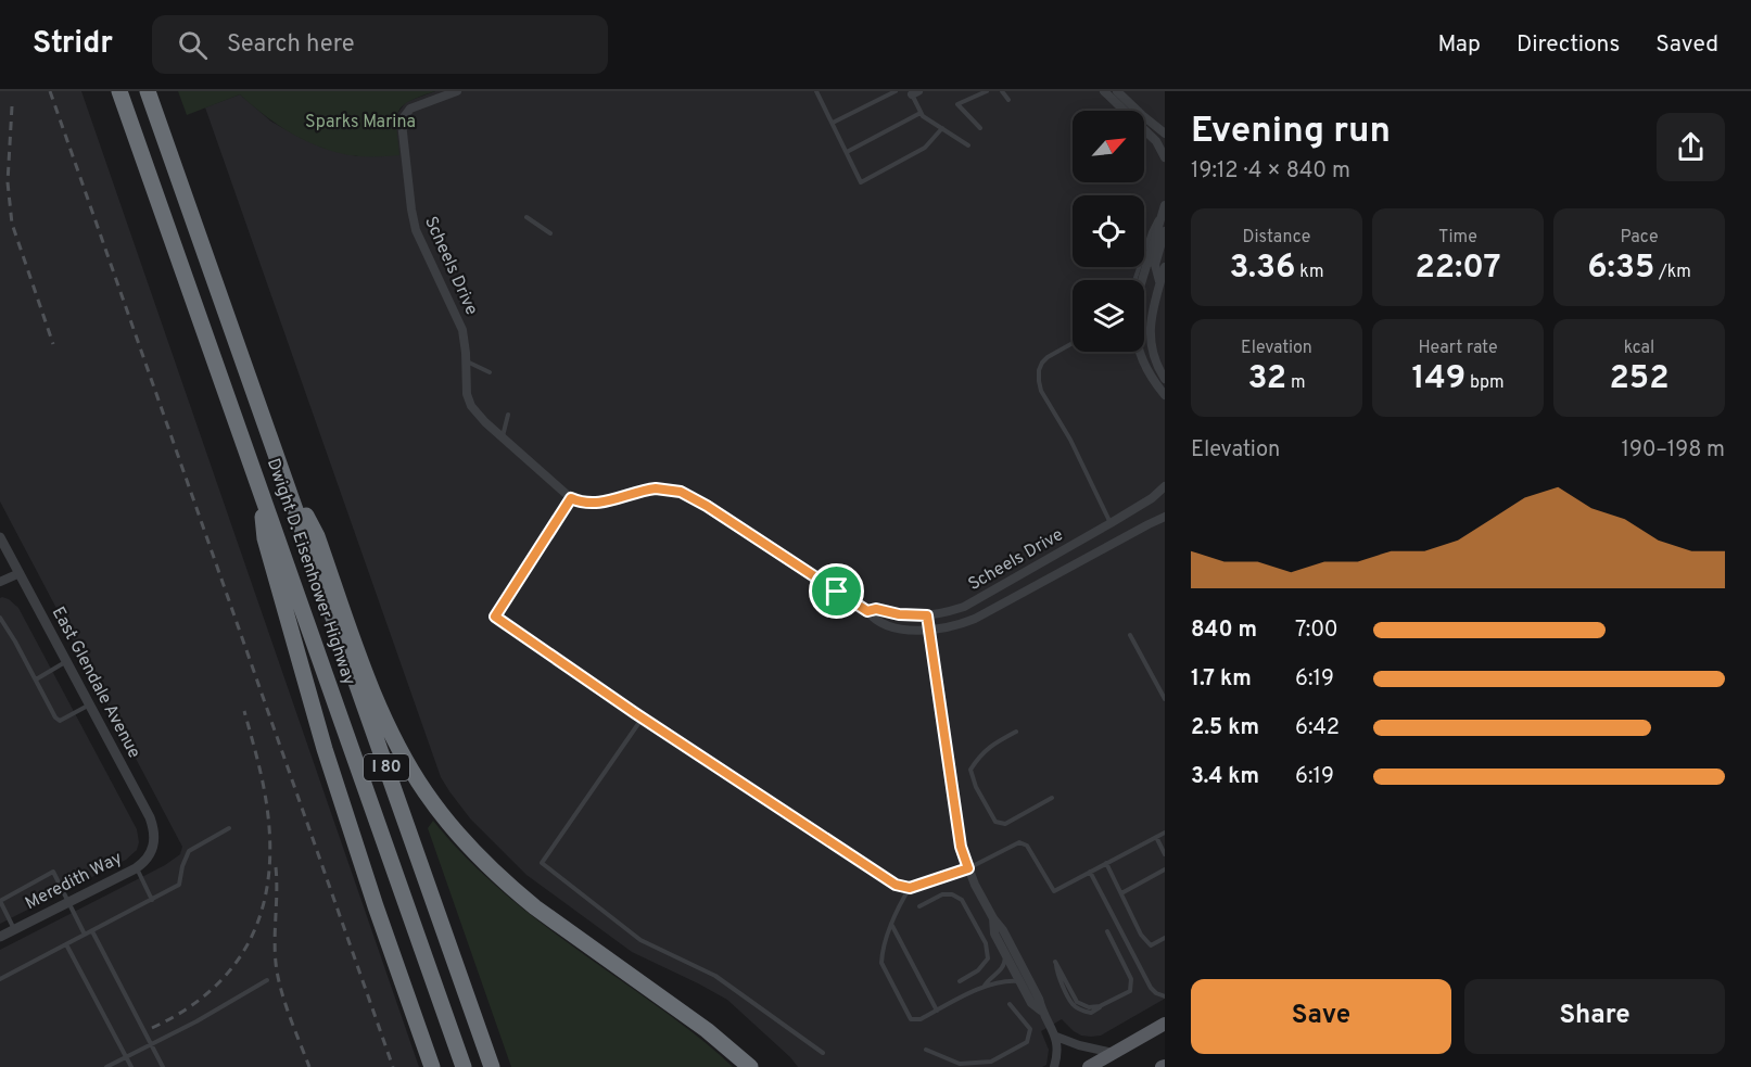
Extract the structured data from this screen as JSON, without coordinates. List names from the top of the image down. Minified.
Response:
{"streets":{"highway":["Dwight D. Eisenhower Highway","I 80"],"street":["Scheels Drive","East Glendale Avenue","Meredith Way"]},"crossings":[["East Glendale Avenue","Meredith Way"]],"parks":["Sparks Marina"],"north":"top right","page":{"header":"Stridr","search":"Search here","nav":["Map","Directions","Saved"],"heading":["Evening run","19:12 · 4 × 840 m"],"stats":[["Distance","3.36 km"],["Time","22:07"],["Pace","6:35 /km"],["Elevation","32 m"],["Heart rate","149 bpm"],["kcal","252"]],"chart":["Elevation","190–198 m"],"list":[{"name":"840 m","note":"7:00"},{"name":"1.7 km","note":"6:19"},{"name":"2.5 km","note":"6:42"},{"name":"3.4 km","note":"6:19"}],"buttons":["Save","Share"]}}
